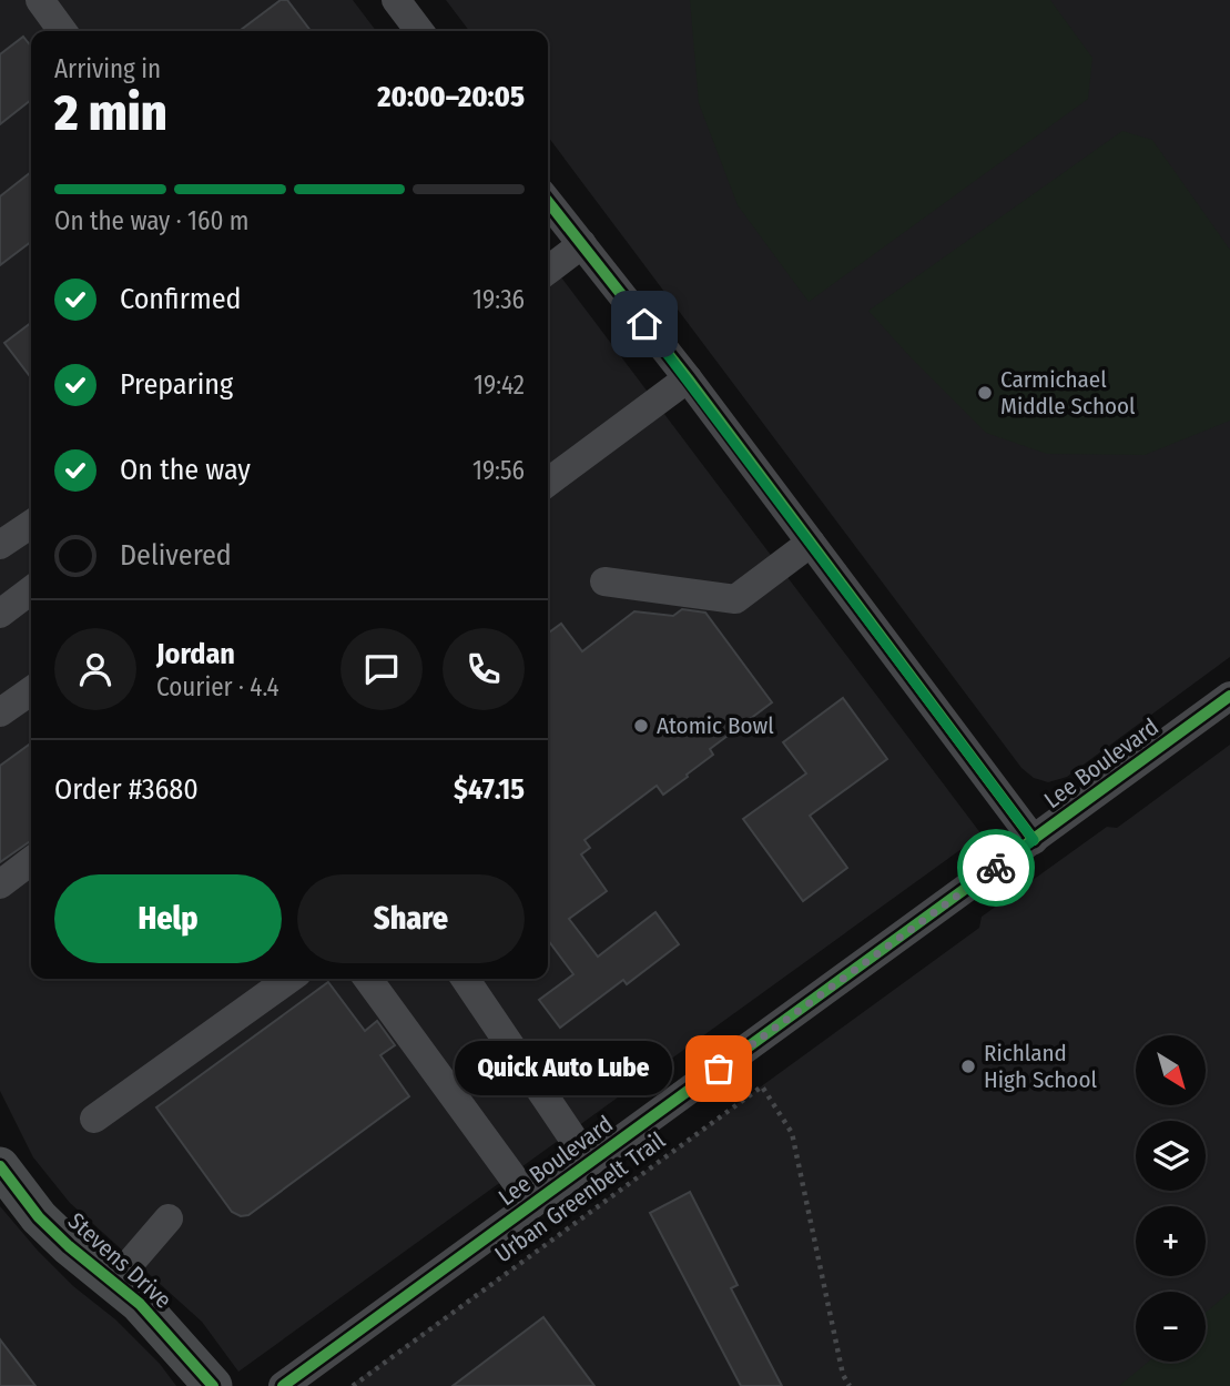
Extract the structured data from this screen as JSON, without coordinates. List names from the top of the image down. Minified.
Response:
{"streets":{"main road":["Stevens Drive"],"street":["Lee Boulevard"],"cycle path":["Urban Greenbelt Trail"]},"places":["Carmichael Middle School","Atomic Bowl","Richland High School","Quick Auto Lube"],"north":"bottom right","page":{"heading":["2 min","Arriving in","20:00–20:05"],"panel":["Jordan","Courier · 4.4","Order #3680","$47.15"],"bar":"On the way · 160 m","list":[["Confirmed","19:36"],["Preparing","19:42"],["On the way","19:56"],"Delivered"],"buttons":["Help","Share"],"map_buttons":["+","−"],"bubble":"Quick Auto Lube"}}
